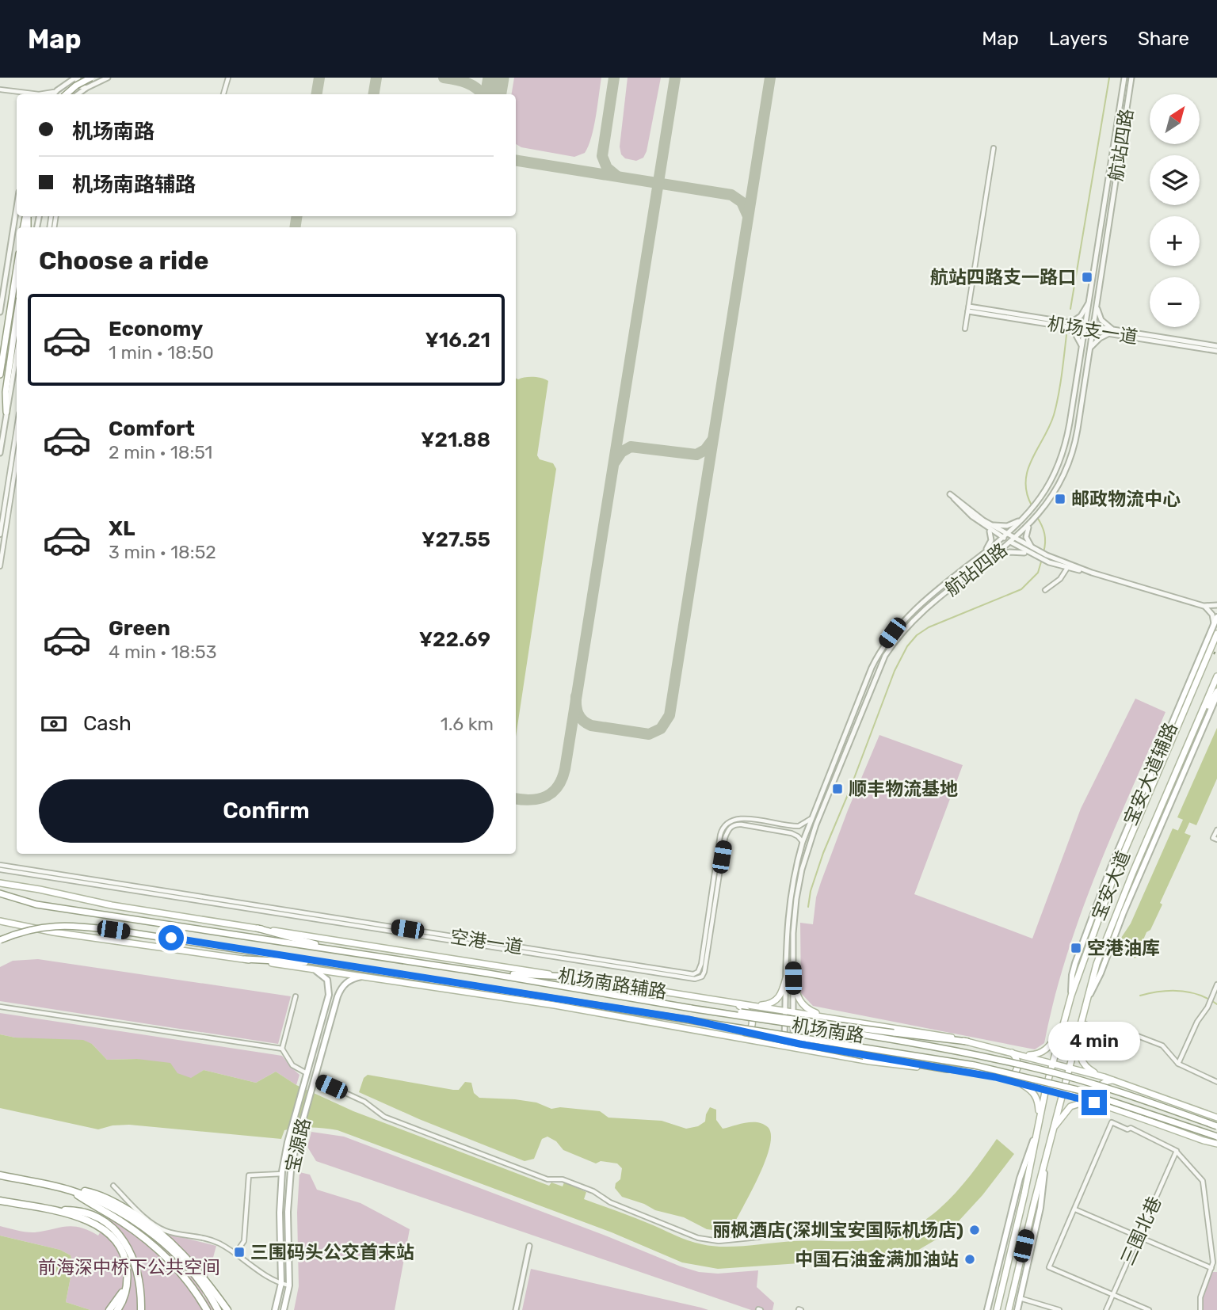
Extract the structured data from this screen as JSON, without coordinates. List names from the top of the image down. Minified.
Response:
{"streets":{"main road":["宝安大道辅路","宝安大道","机场南路辅路","机场南路","宝源路"],"street":["航站四路","机场支一道","空港一道","三围北巷"]},"crossings":[["航站四路","机场支一道"],["航站四路","空港一道"],["航站四路","机场南路辅路"],["宝安大道辅路","宝安大道"],["宝安大道","机场南路辅路"]],"parks":["前海深中桥下公共空间"],"places":{"transit":["航站四路支一路口","邮政物流中心","顺丰物流基地","空港油库","三围码头公交首末站"],"other":["丽枫酒店(深圳宝安国际机场店)","中国石油金满加油站"]},"north":"top right","page":{"header":"Map","nav":["Map","Layers","Share"],"map_buttons":["+","−"],"banner":["机场南路","机场南路辅路"],"heading":"Choose a ride","list":[{"name":"Economy","note":"1 min · 18:50","value":"¥16.21"},{"name":"Comfort","note":"2 min · 18:51","value":"¥21.88"},{"name":"XL","note":"3 min · 18:52","value":"¥27.55"},{"name":"Green","note":"4 min · 18:53","value":"¥22.69"}],"pay":["Cash","1.6 km"],"buttons":"Confirm","bubble":"4 min"}}
